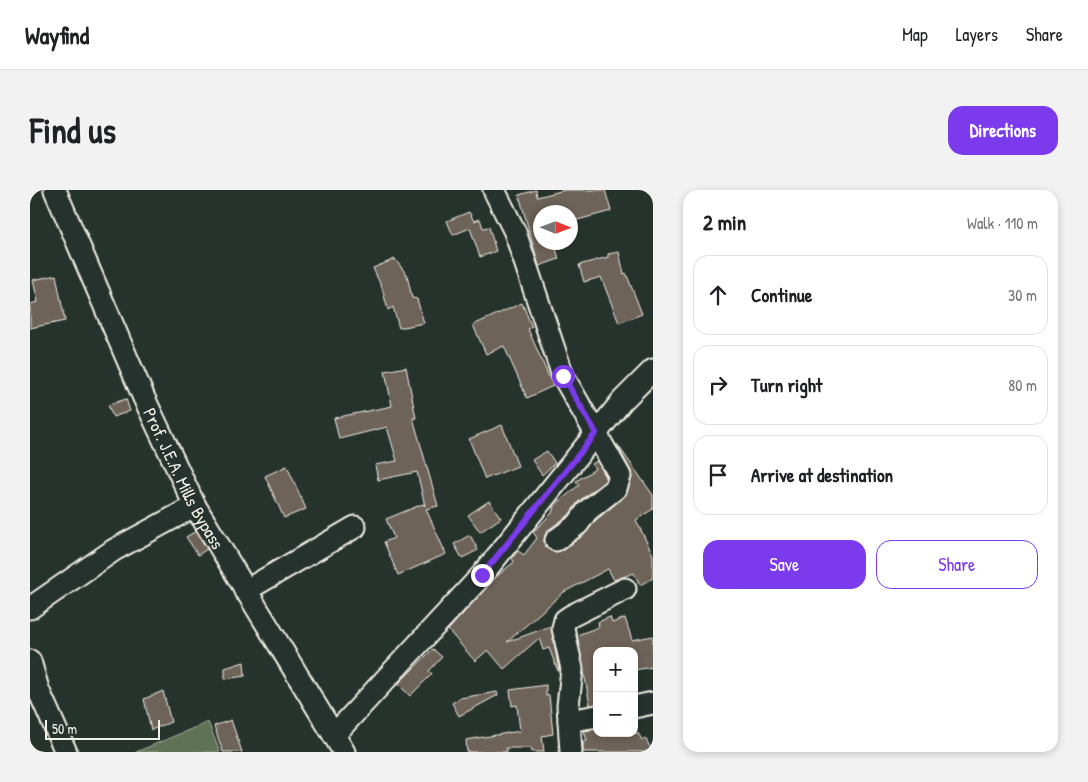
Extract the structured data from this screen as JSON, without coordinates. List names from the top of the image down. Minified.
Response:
{"streets":{"street":["Prof. J.E.A. Mills Bypass"]},"scale_bar":"50 m","north":"right","page":{"header":"Wayfind","nav":["Map","Layers","Share"],"buttons":["Directions",["Save","Share"]],"title":"Find us","heading":["2 min","Walk · 110 m"],"list":[["Continue","30 m"],["Turn right","80 m"],"Arrive at destination"],"map_buttons":["+","−"],"scale":"50 m"}}
